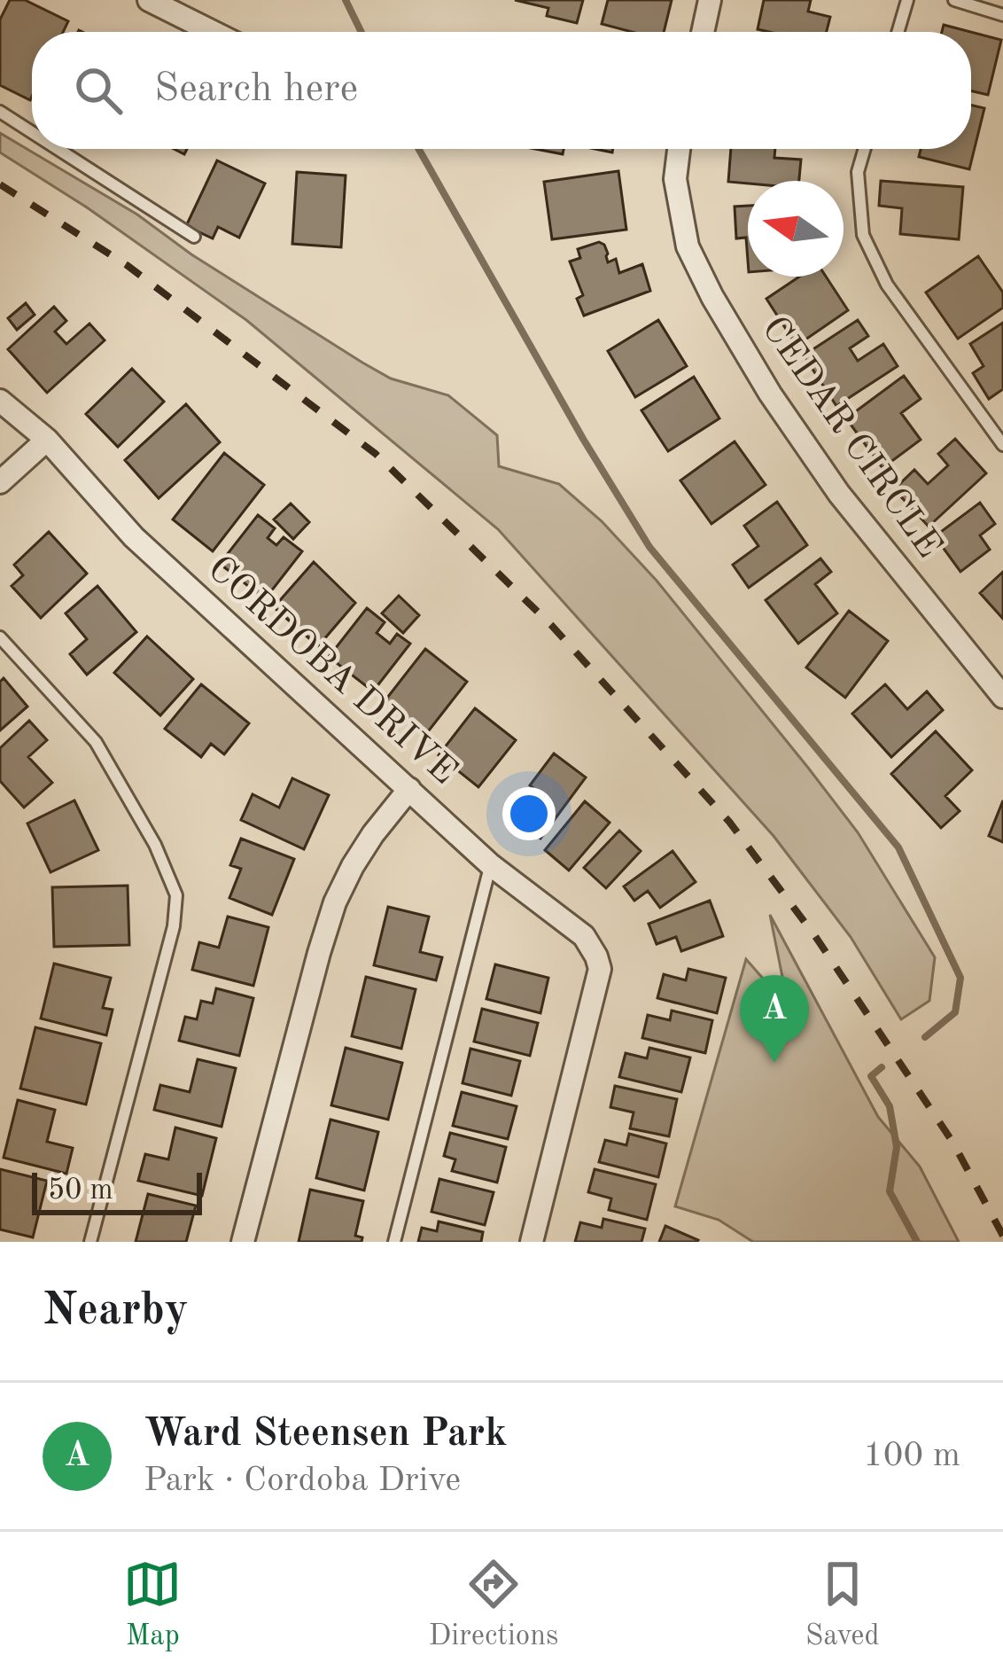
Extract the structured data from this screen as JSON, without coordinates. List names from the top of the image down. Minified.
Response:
{"streets":{"street":["CEDAR CIRCLE","CORDOBA DRIVE"]},"scale_bar":"50 m","north":"left","page":{"search":"Search here","pins":"A","scale":"50 m","heading":"Nearby","list":[{"mark":"A","name":"Ward Steensen Park","note":"Park · Cordoba Drive","value":"100 m"}],"nav":["Map","Directions","Saved"]}}
